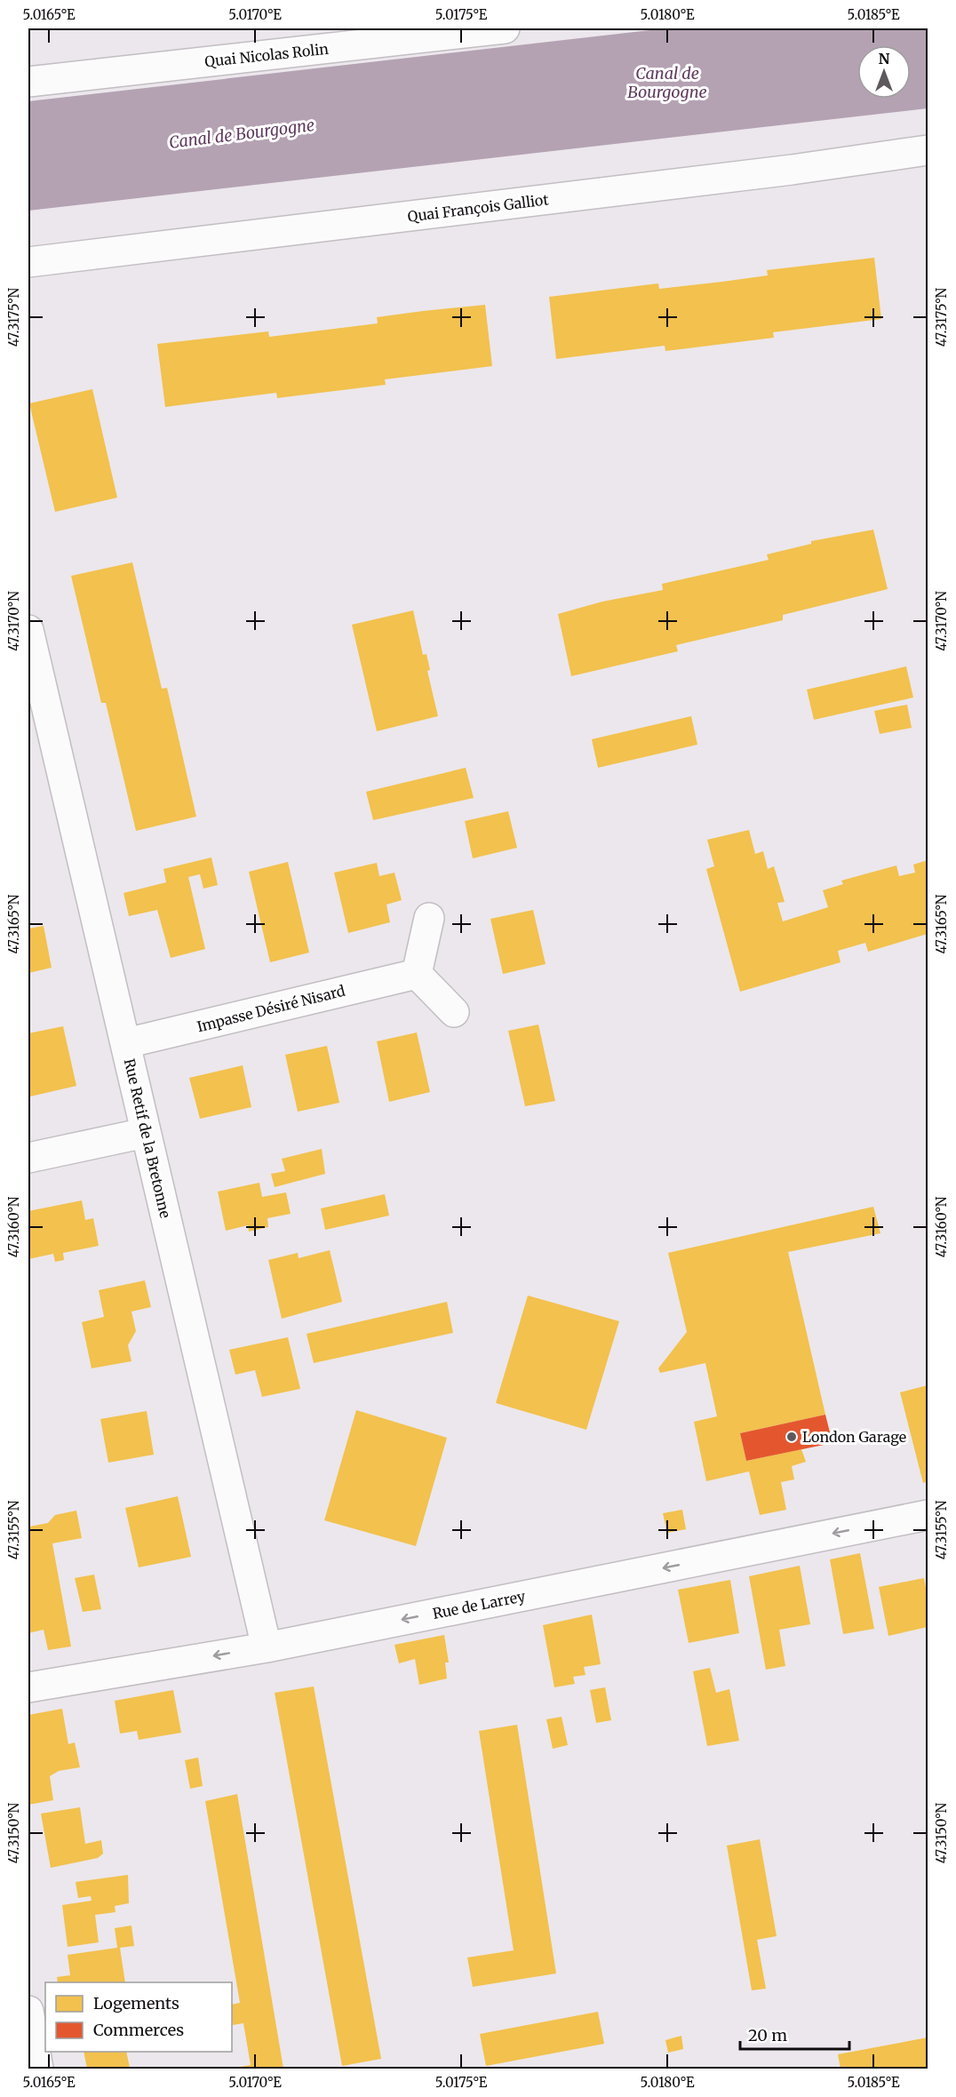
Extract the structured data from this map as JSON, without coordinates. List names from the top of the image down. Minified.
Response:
{"streets":{"street":["Quai Nicolas Rolin","Quai François Galliot","Impasse Désiré Nisard","Rue Retif de la Bretonne","Rue de Larrey"]},"crossings":[["Impasse Désiré Nisard","Rue Retif de la Bretonne"],["Rue Retif de la Bretonne","Rue de Larrey"]],"one_way":["Rue de Larrey"],"water":["Canal de Bourgogne"],"places":["London Garage"],"legend":["Logements","Commerces"],"scale_bar":"20 m","north":"top","coordinates":["5.0165°E","5.0170°E","5.0175°E","5.0180°E","5.0185°E","47.3175°N","47.3170°N","47.3165°N","47.3160°N","47.3155°N","47.3150°N"]}
